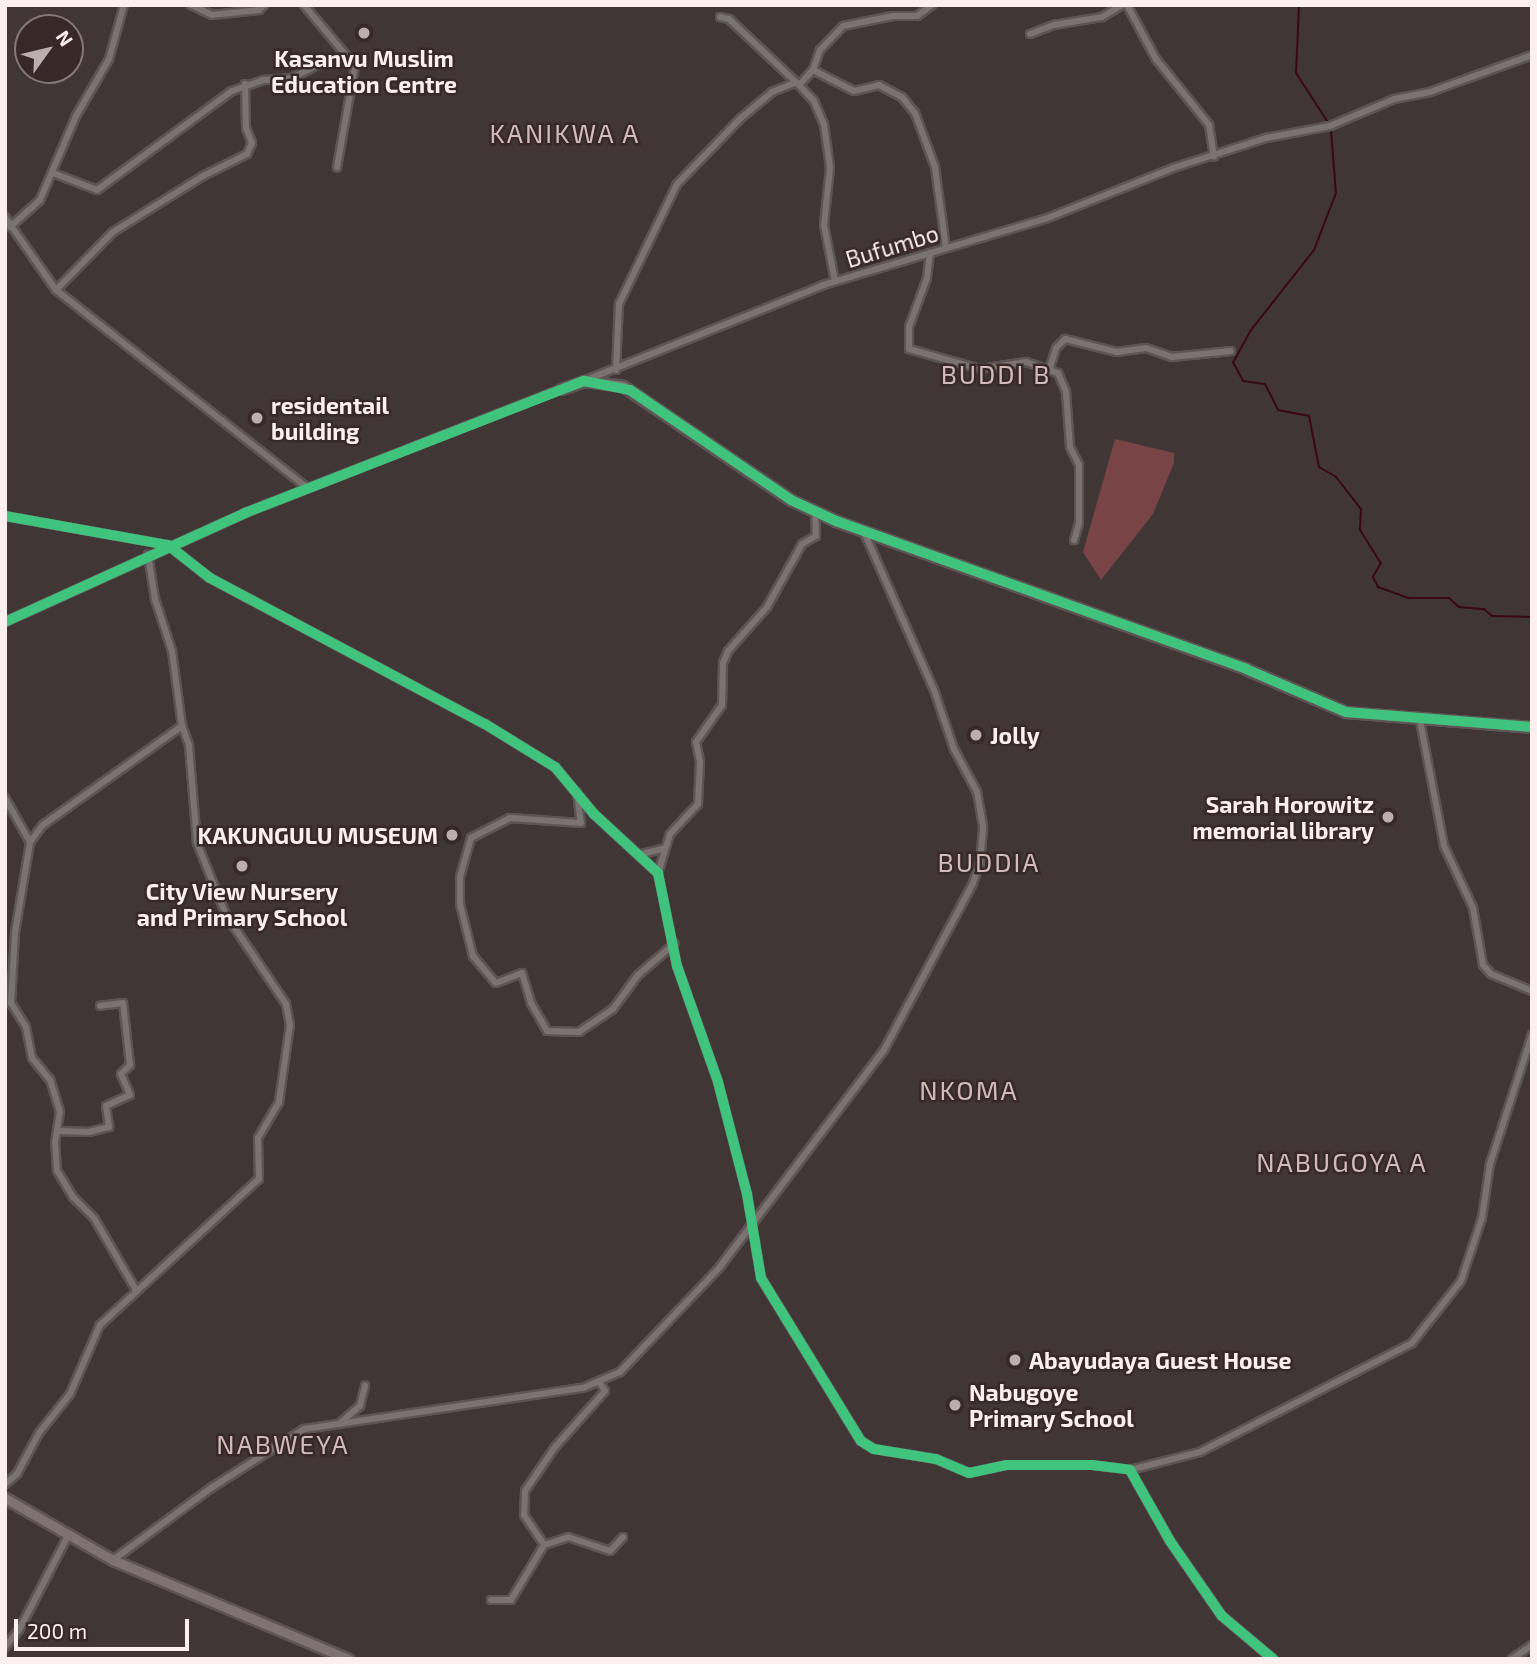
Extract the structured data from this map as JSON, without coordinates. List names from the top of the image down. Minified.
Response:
{"streets":{"street":["Bufumbo"]},"districts":["KANIKWA A","BUDDI B","BUDDIA","NKOMA","NABUGOYA A","NABWEYA"],"places":["Kasanvu Muslim Education Centre","residentail building","Jolly","Sarah Horowitz memorial library","KAKUNGULU MUSEUM","City View Nursery and Primary School","Abayudaya Guest House","Nabugoye Primary School"],"scale_bar":"200 m","north":"top right"}
